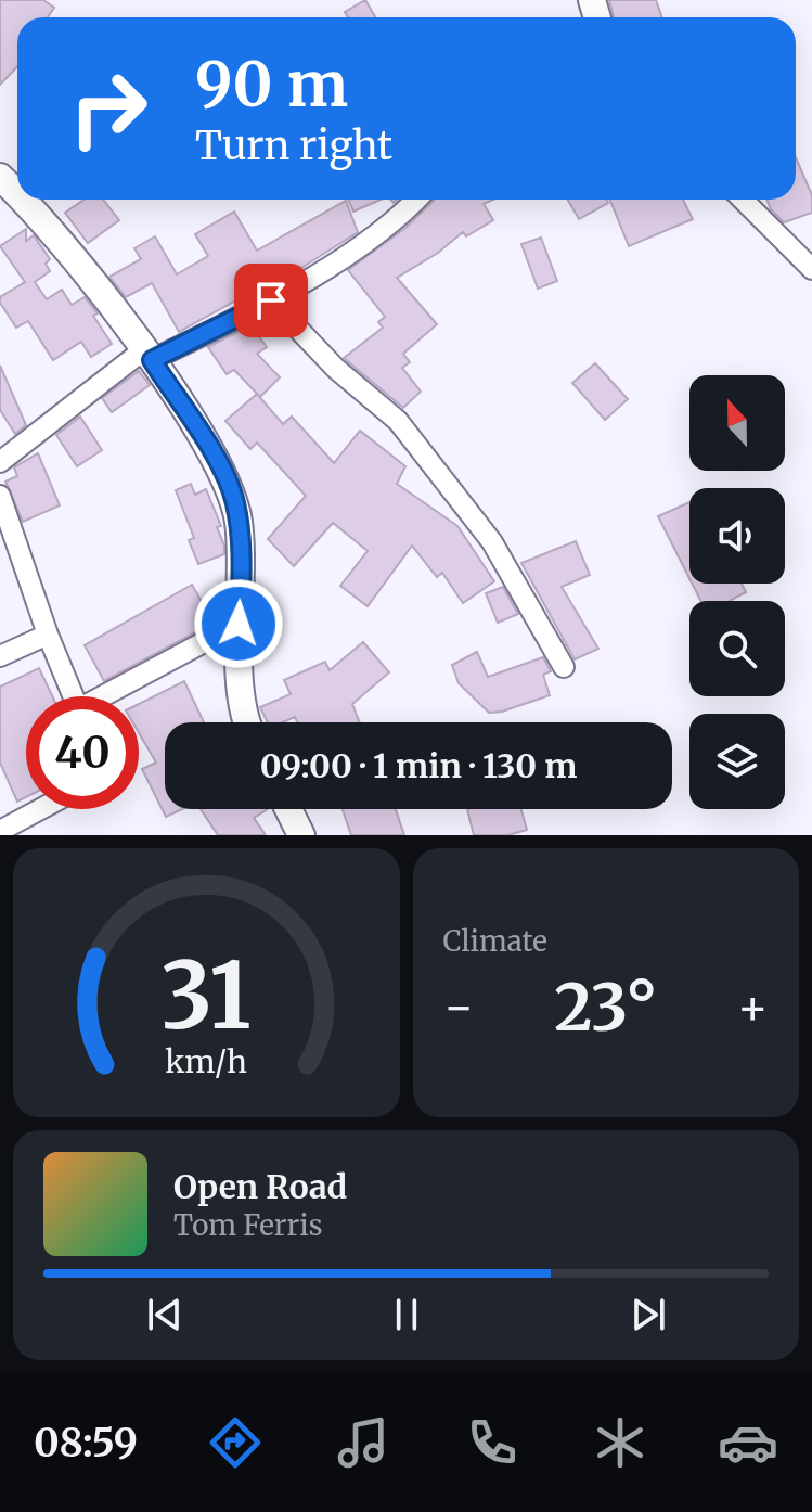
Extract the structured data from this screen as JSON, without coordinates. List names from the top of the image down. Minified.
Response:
{"north":"top","page":{"turn":["90 m","Turn right"],"limit":"40","trip":"09:00 · 1 min · 130 m","tile":"Climate","heat":["−","23°","+"],"song":["Open Road","Tom Ferris"],"tabs":"08:59","gauge":["31","km/h"]}}
